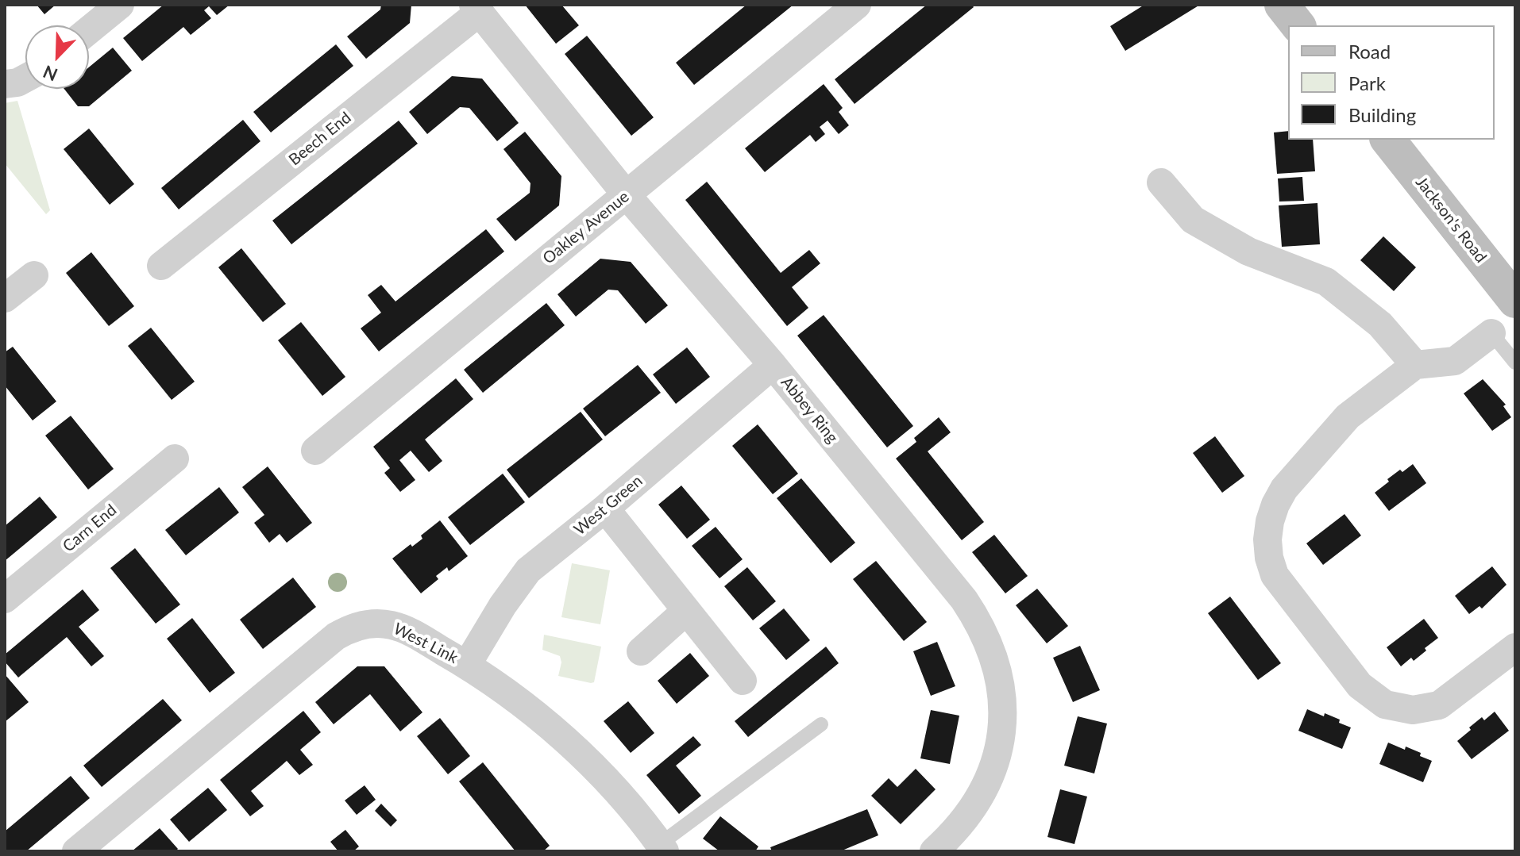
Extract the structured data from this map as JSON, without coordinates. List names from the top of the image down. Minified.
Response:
{"streets":{"street":["Beech End","Jackson's Road","Oakley Avenue","Abbey Ring","West Green","Carn End","West Link"]},"crossings":[["Beech End","Abbey Ring"],["Oakley Avenue","Abbey Ring"],["Abbey Ring","West Green"],["West Green","West Link"]],"legend":["Road","Park","Building"],"north":"bottom left"}
